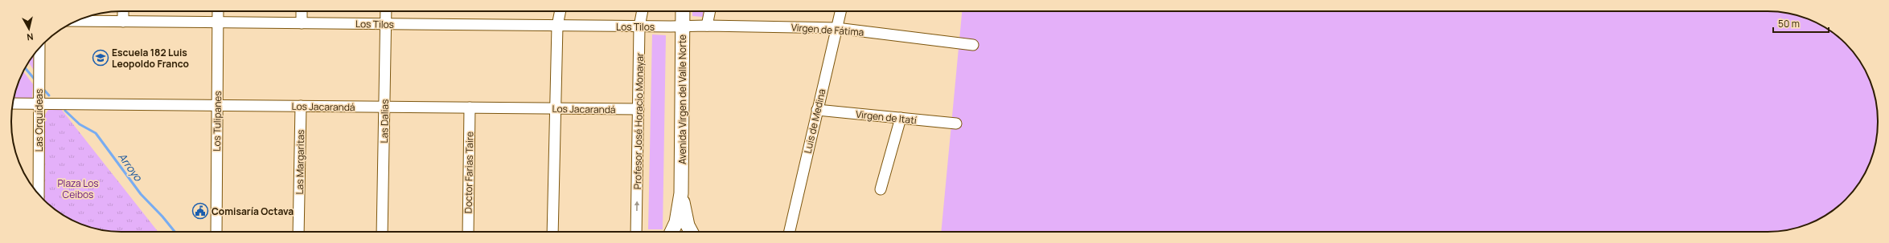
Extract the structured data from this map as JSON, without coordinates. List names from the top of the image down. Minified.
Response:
{"streets":{"main road":["Avenida Virgen del Valle Norte"],"street":["Los Tilos","Virgen de Fátima","Los Jacarandá","Virgen de Itatí","Las Orquídeas","Los Tulipanes","Las Dalias","Profesor José Horacio Monayar","Luis de Medina","Las Margaritas","Doctor Farias Taire"]},"crossings":[["Los Tilos","Virgen de Fátima"],["Los Tilos","Avenida Virgen del Valle Norte"],["Los Tilos","Los Tulipanes"],["Los Tilos","Las Dalias"],["Los Tilos","Profesor José Horacio Monayar"],["Virgen de Fátima","Avenida Virgen del Valle Norte"],["Virgen de Fátima","Luis de Medina"],["Los Jacarandá","Las Orquídeas"],["Los Jacarandá","Los Tulipanes"],["Los Jacarandá","Las Dalias"],["Los Jacarandá","Profesor José Horacio Monayar"],["Los Jacarandá","Las Margaritas"],["Los Jacarandá","Doctor Farias Taire"],["Virgen de Itatí","Luis de Medina"]],"water":["Arroyo"],"parks":["Plaza Los Ceibos"],"places":{"school or university":["Escuela 182 Luis Leopoldo Franco"],"public building":["Comisaría Octava"]},"scale_bar":"50 m","north":"bottom"}
